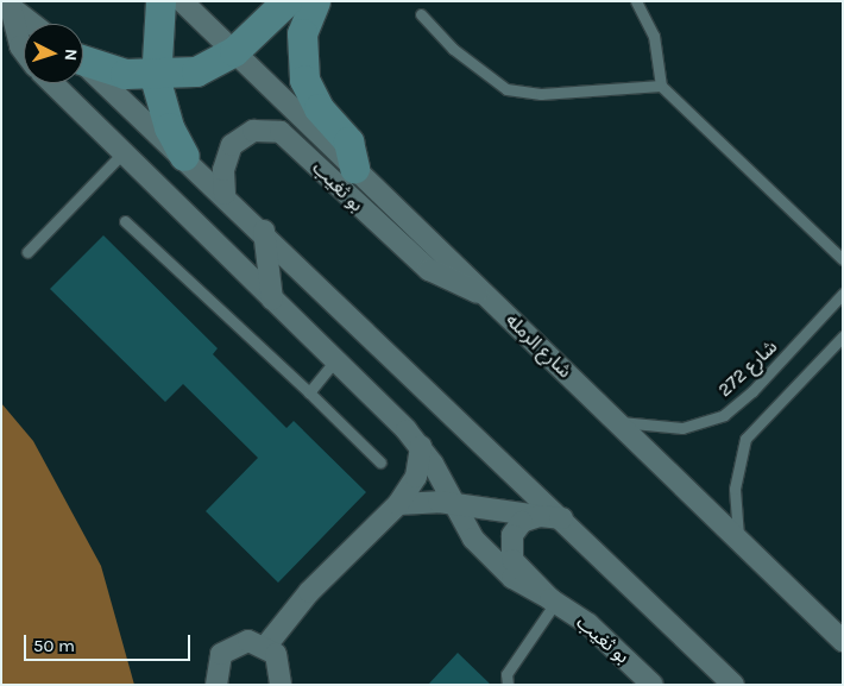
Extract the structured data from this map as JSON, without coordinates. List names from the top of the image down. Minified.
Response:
{"streets":{"street":["بو ثغيب","شارع الرمله"],"lane":["شارع 272"]},"crossings":[["بو ثغيب","شارع الرمله"],["شارع الرمله","شارع 272"]],"scale_bar":"50 m","north":"right"}
